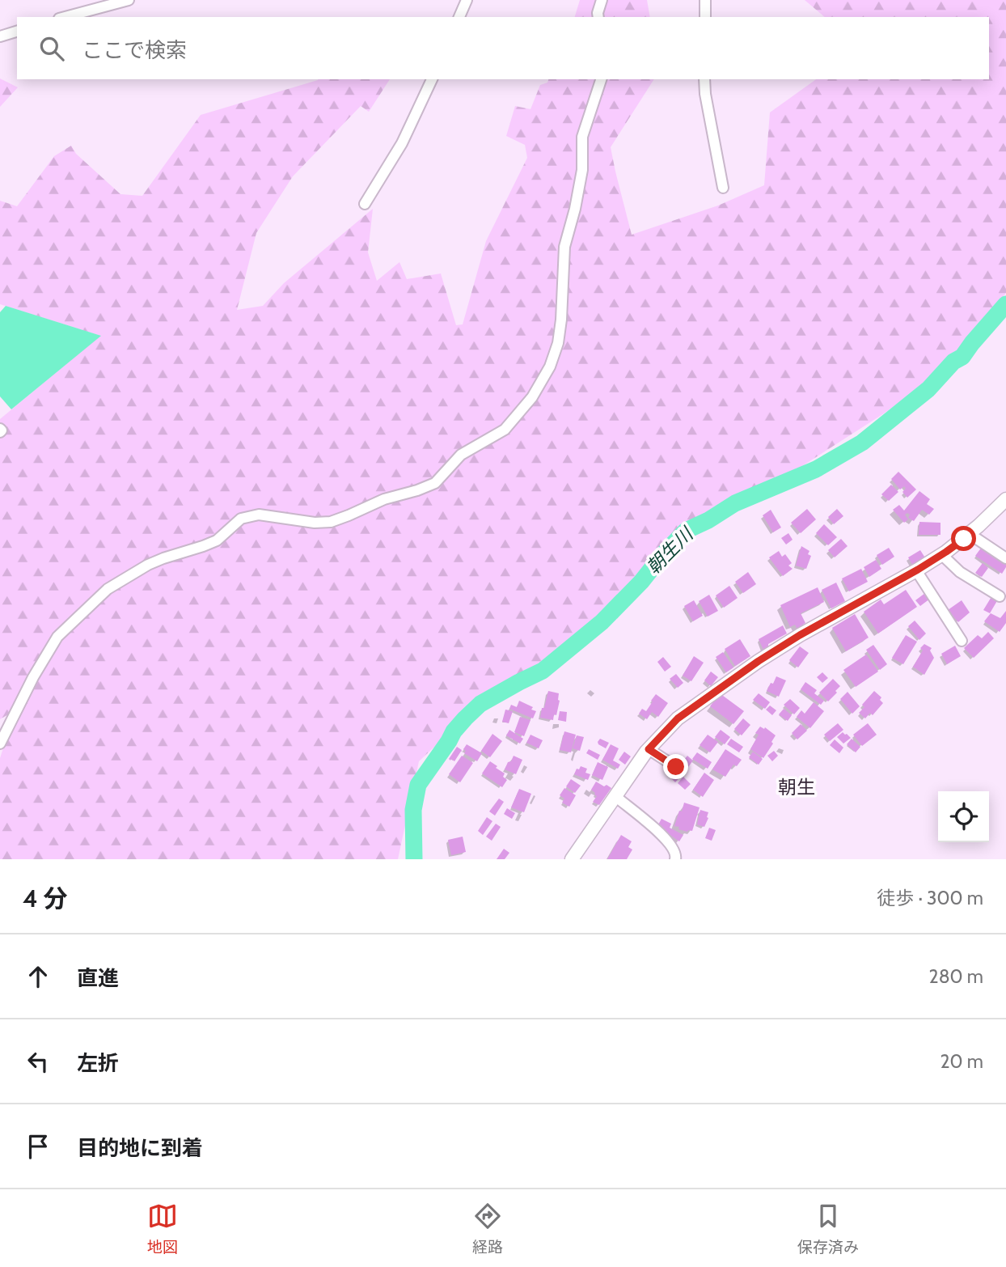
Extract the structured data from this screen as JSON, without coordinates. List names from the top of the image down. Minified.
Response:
{"districts":["朝生"],"water":["朝生川"],"page":{"search":"ここで検索","heading":["4 分","徒歩 · 300 m"],"list":[["直進","280 m"],["左折","20 m"],"目的地に到着"],"nav":["地図","経路","保存済み"]}}
